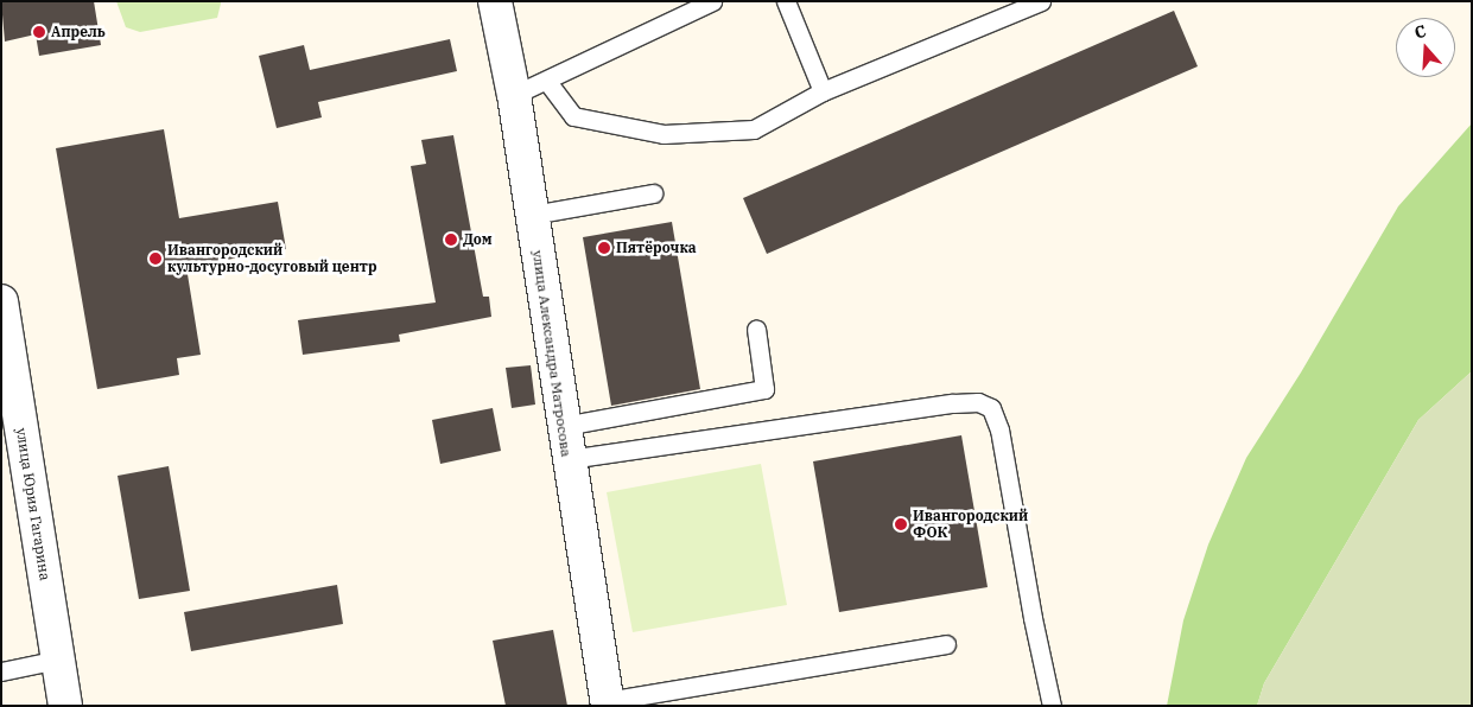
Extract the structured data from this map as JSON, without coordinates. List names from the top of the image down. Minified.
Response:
{"streets":{"street":["улица Александра Матросова","улица Юрия Гагарина"]},"places":["Апрель","Дом","Пятёрочка","Ивангородский культурно-досуговый центр","Ивангородский ФОК"],"north":"top"}
